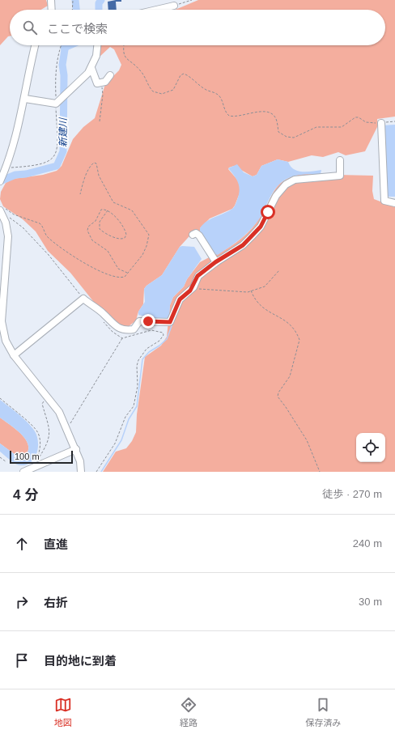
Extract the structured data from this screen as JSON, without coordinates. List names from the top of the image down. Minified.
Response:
{"water":["新建川"],"scale_bar":"100 m","page":{"search":"ここで検索","scale":"100 m","heading":["4 分","徒歩 · 270 m"],"list":[["直進","240 m"],["右折","30 m"],"目的地に到着"],"nav":["地図","経路","保存済み"]}}
